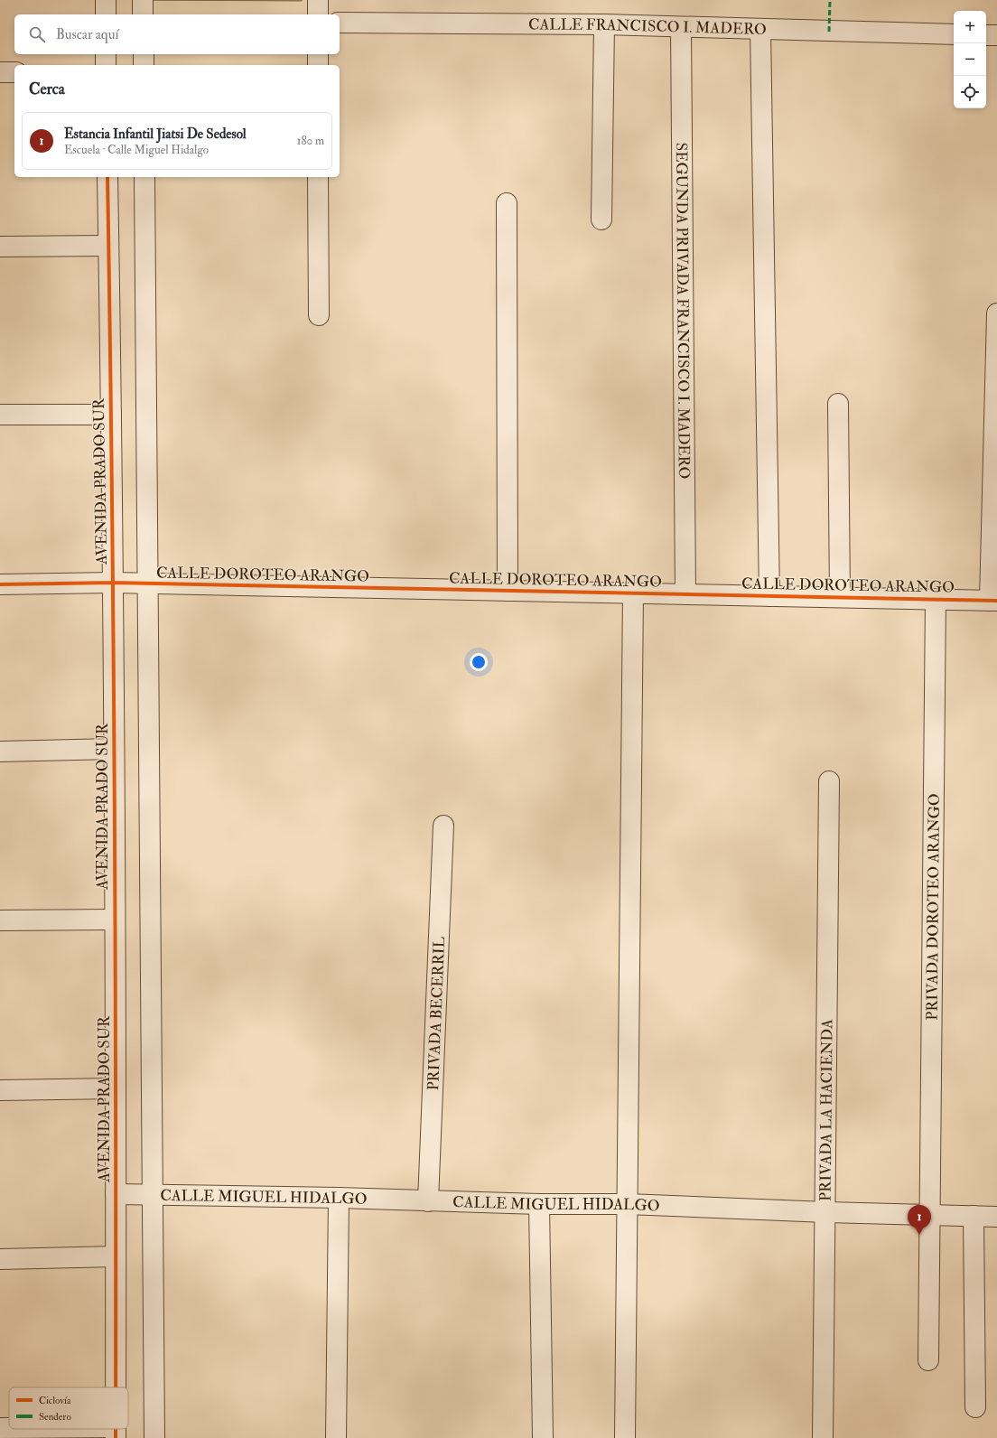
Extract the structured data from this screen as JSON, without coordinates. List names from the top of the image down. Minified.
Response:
{"streets":{"street":["CALLE FRANCISCO I. MADERO","SEGUNDA PRIVADA FRANCISCO I. MADERO","AVENIDA PRADO SUR","CALLE DOROTEO ARANGO","PRIVADA DOROTEO ARANGO","PRIVADA BECERRIL","PRIVADA LA HACIENDA","CALLE MIGUEL HIDALGO"]},"crossings":[["CALLE FRANCISCO I. MADERO","SEGUNDA PRIVADA FRANCISCO I. MADERO"],["SEGUNDA PRIVADA FRANCISCO I. MADERO","CALLE DOROTEO ARANGO"],["AVENIDA PRADO SUR","CALLE DOROTEO ARANGO"],["AVENIDA PRADO SUR","CALLE MIGUEL HIDALGO"],["CALLE DOROTEO ARANGO","PRIVADA DOROTEO ARANGO"],["PRIVADA DOROTEO ARANGO","CALLE MIGUEL HIDALGO"],["PRIVADA BECERRIL","CALLE MIGUEL HIDALGO"],["PRIVADA LA HACIENDA","CALLE MIGUEL HIDALGO"]],"legend":["Ciclovía","Sendero"],"page":{"map_buttons":["+","−"],"search":"Buscar aquí","heading":"Cerca","list":[{"mark":"1","name":"Estancia Infantil Jiatsi De Sedesol","note":"Escuela · Calle Miguel Hidalgo","value":"180 m"}],"pins":"1"}}
